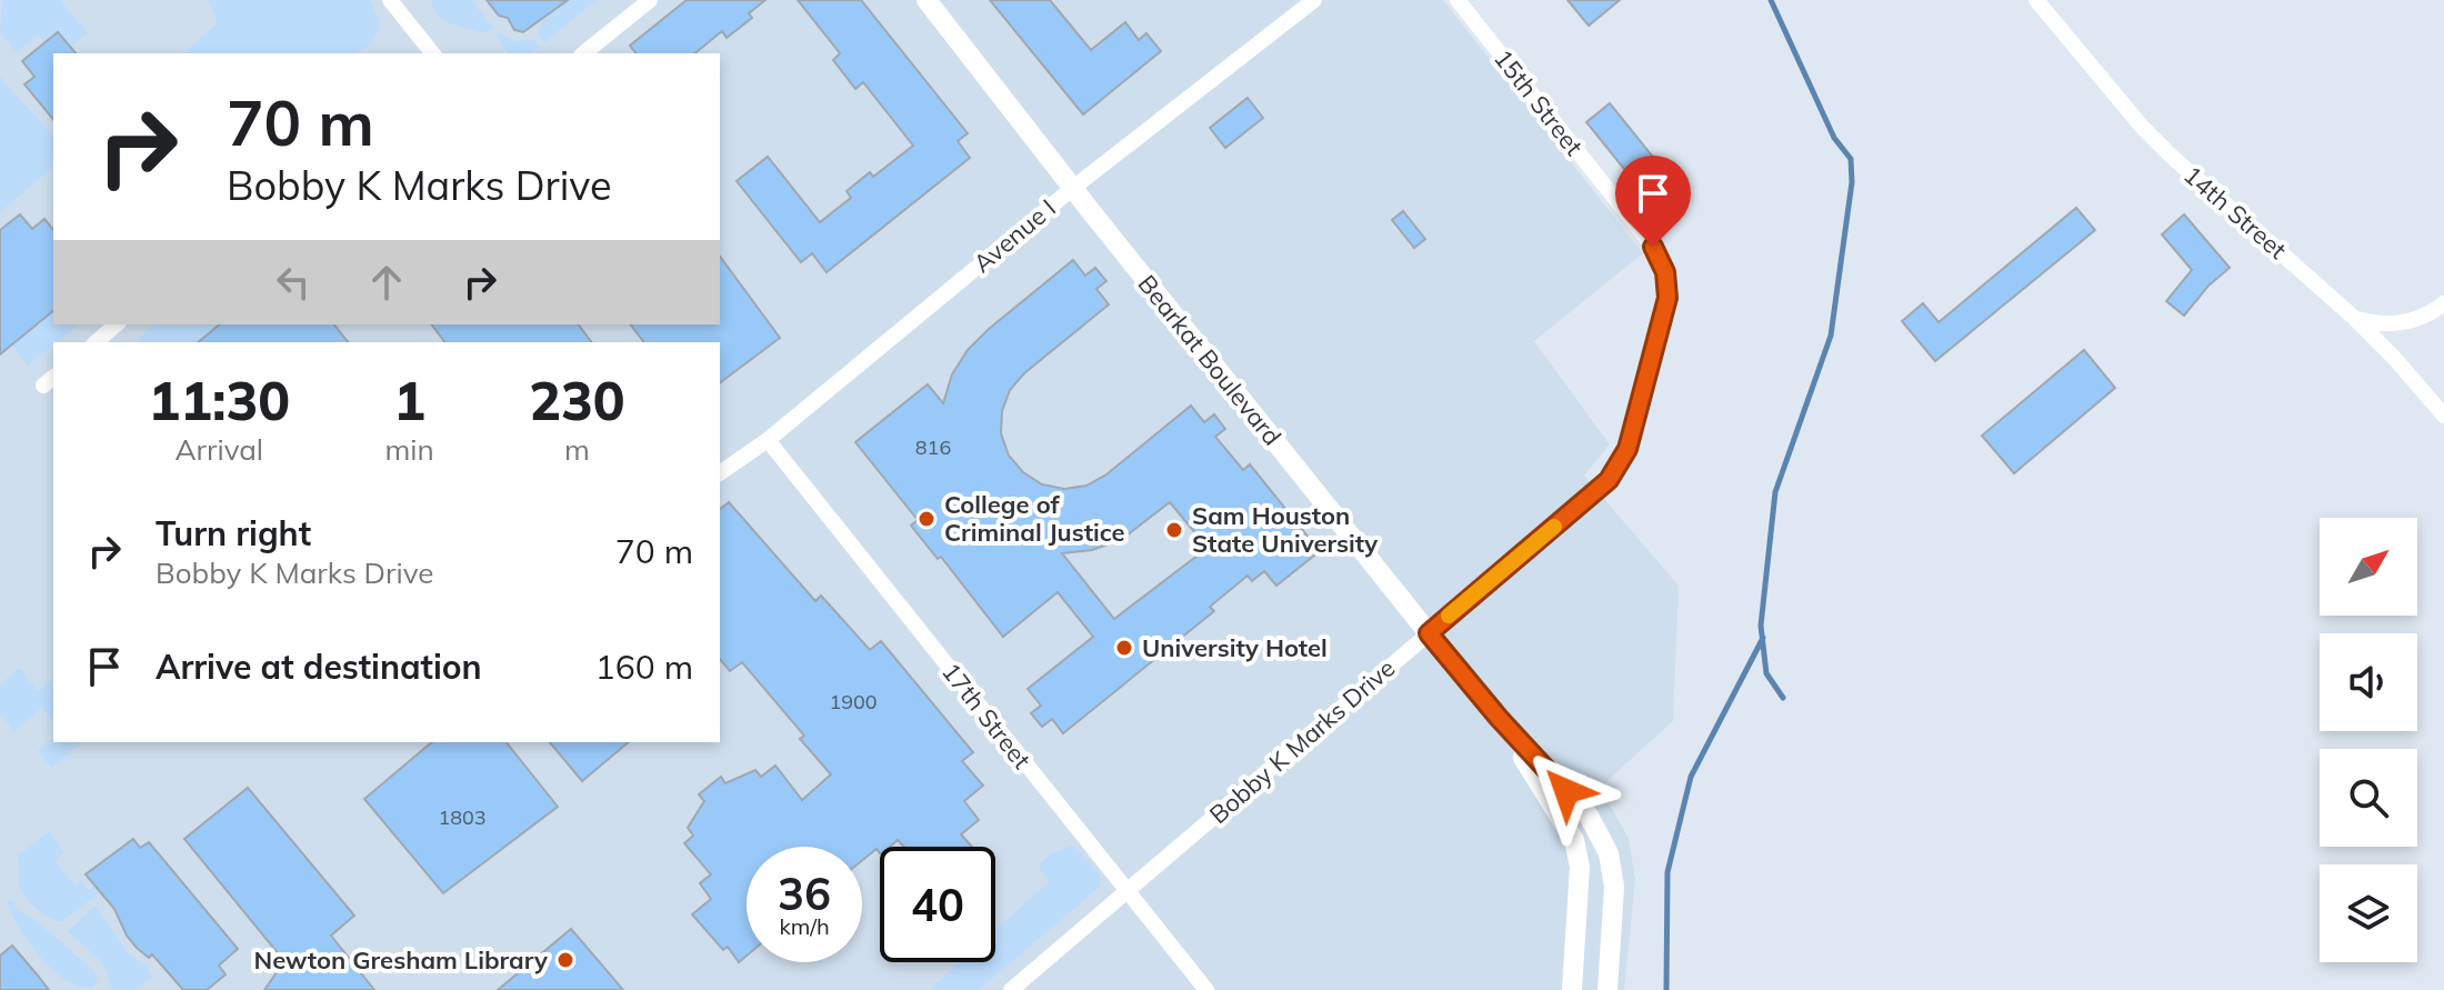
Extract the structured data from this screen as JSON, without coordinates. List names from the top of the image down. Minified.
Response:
{"streets":{"street":["15th Street","14th Street","Avenue I","Bearkat Boulevard","17th Street","Bobby K Marks Drive"]},"crossings":[["15th Street","Bobby K Marks Drive"],["Avenue I","Bearkat Boulevard"],["Avenue I","17th Street"],["Bearkat Boulevard","Bobby K Marks Drive"],["17th Street","Bobby K Marks Drive"]],"places":["College of Criminal Justice","Sam Houston State University","University Hotel","Newton Gresham Library"],"house_numbers":["816","1900","1803"],"north":"top right","page":{"turn":["70 m","Bobby K Marks Drive"],"eta":["11:30","Arrival","1","min","230","m"],"list":[{"name":"Turn right","note":"Bobby K Marks Drive","value":"70 m"},{"name":"Arrive at destination","value":"160 m"}],"speed":"36 km/h","limit":"40"}}
